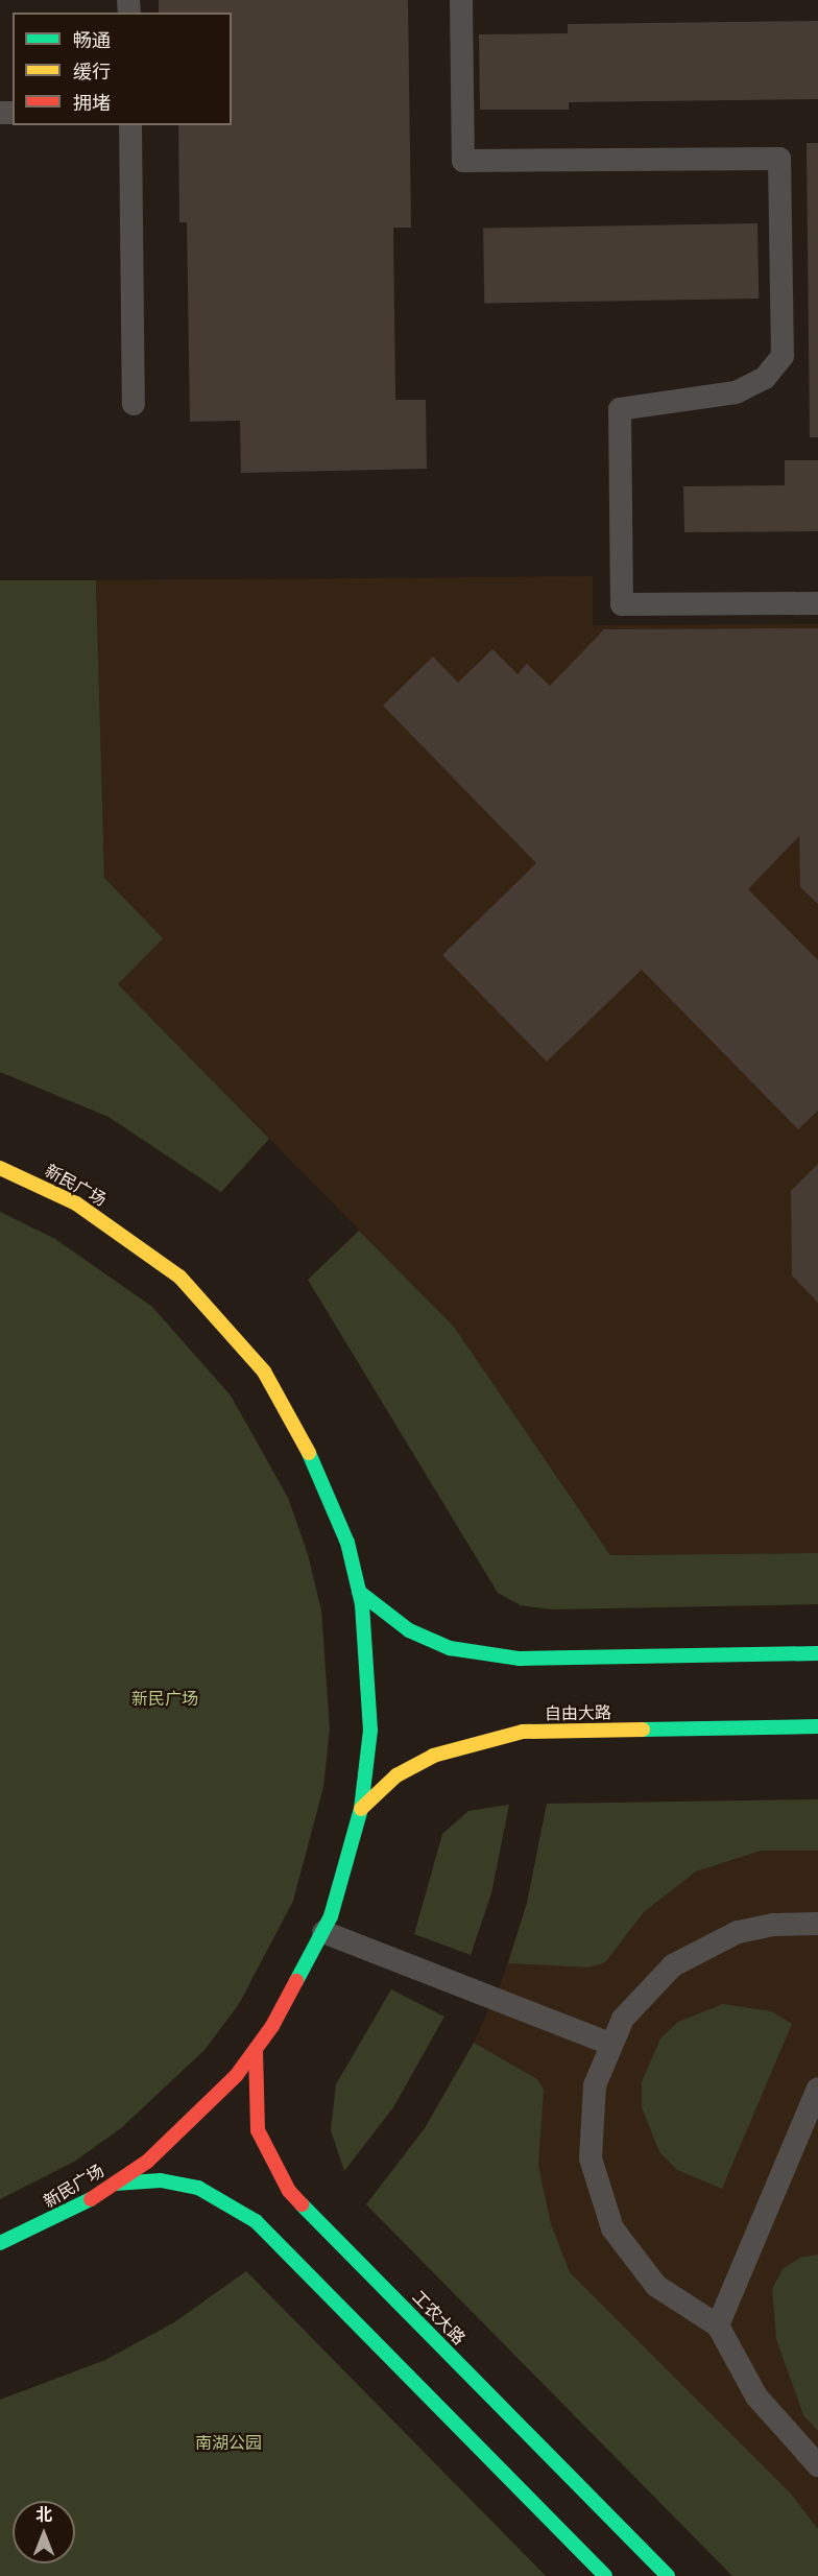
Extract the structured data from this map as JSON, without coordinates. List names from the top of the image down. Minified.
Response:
{"streets":{"main road":["新民广场","自由大路","工农大路"]},"crossings":[["新民广场","自由大路"],["新民广场","工农大路"]],"parks":["新民广场","南湖公园"],"legend":["畅通","缓行","拥堵"],"north":"top"}
